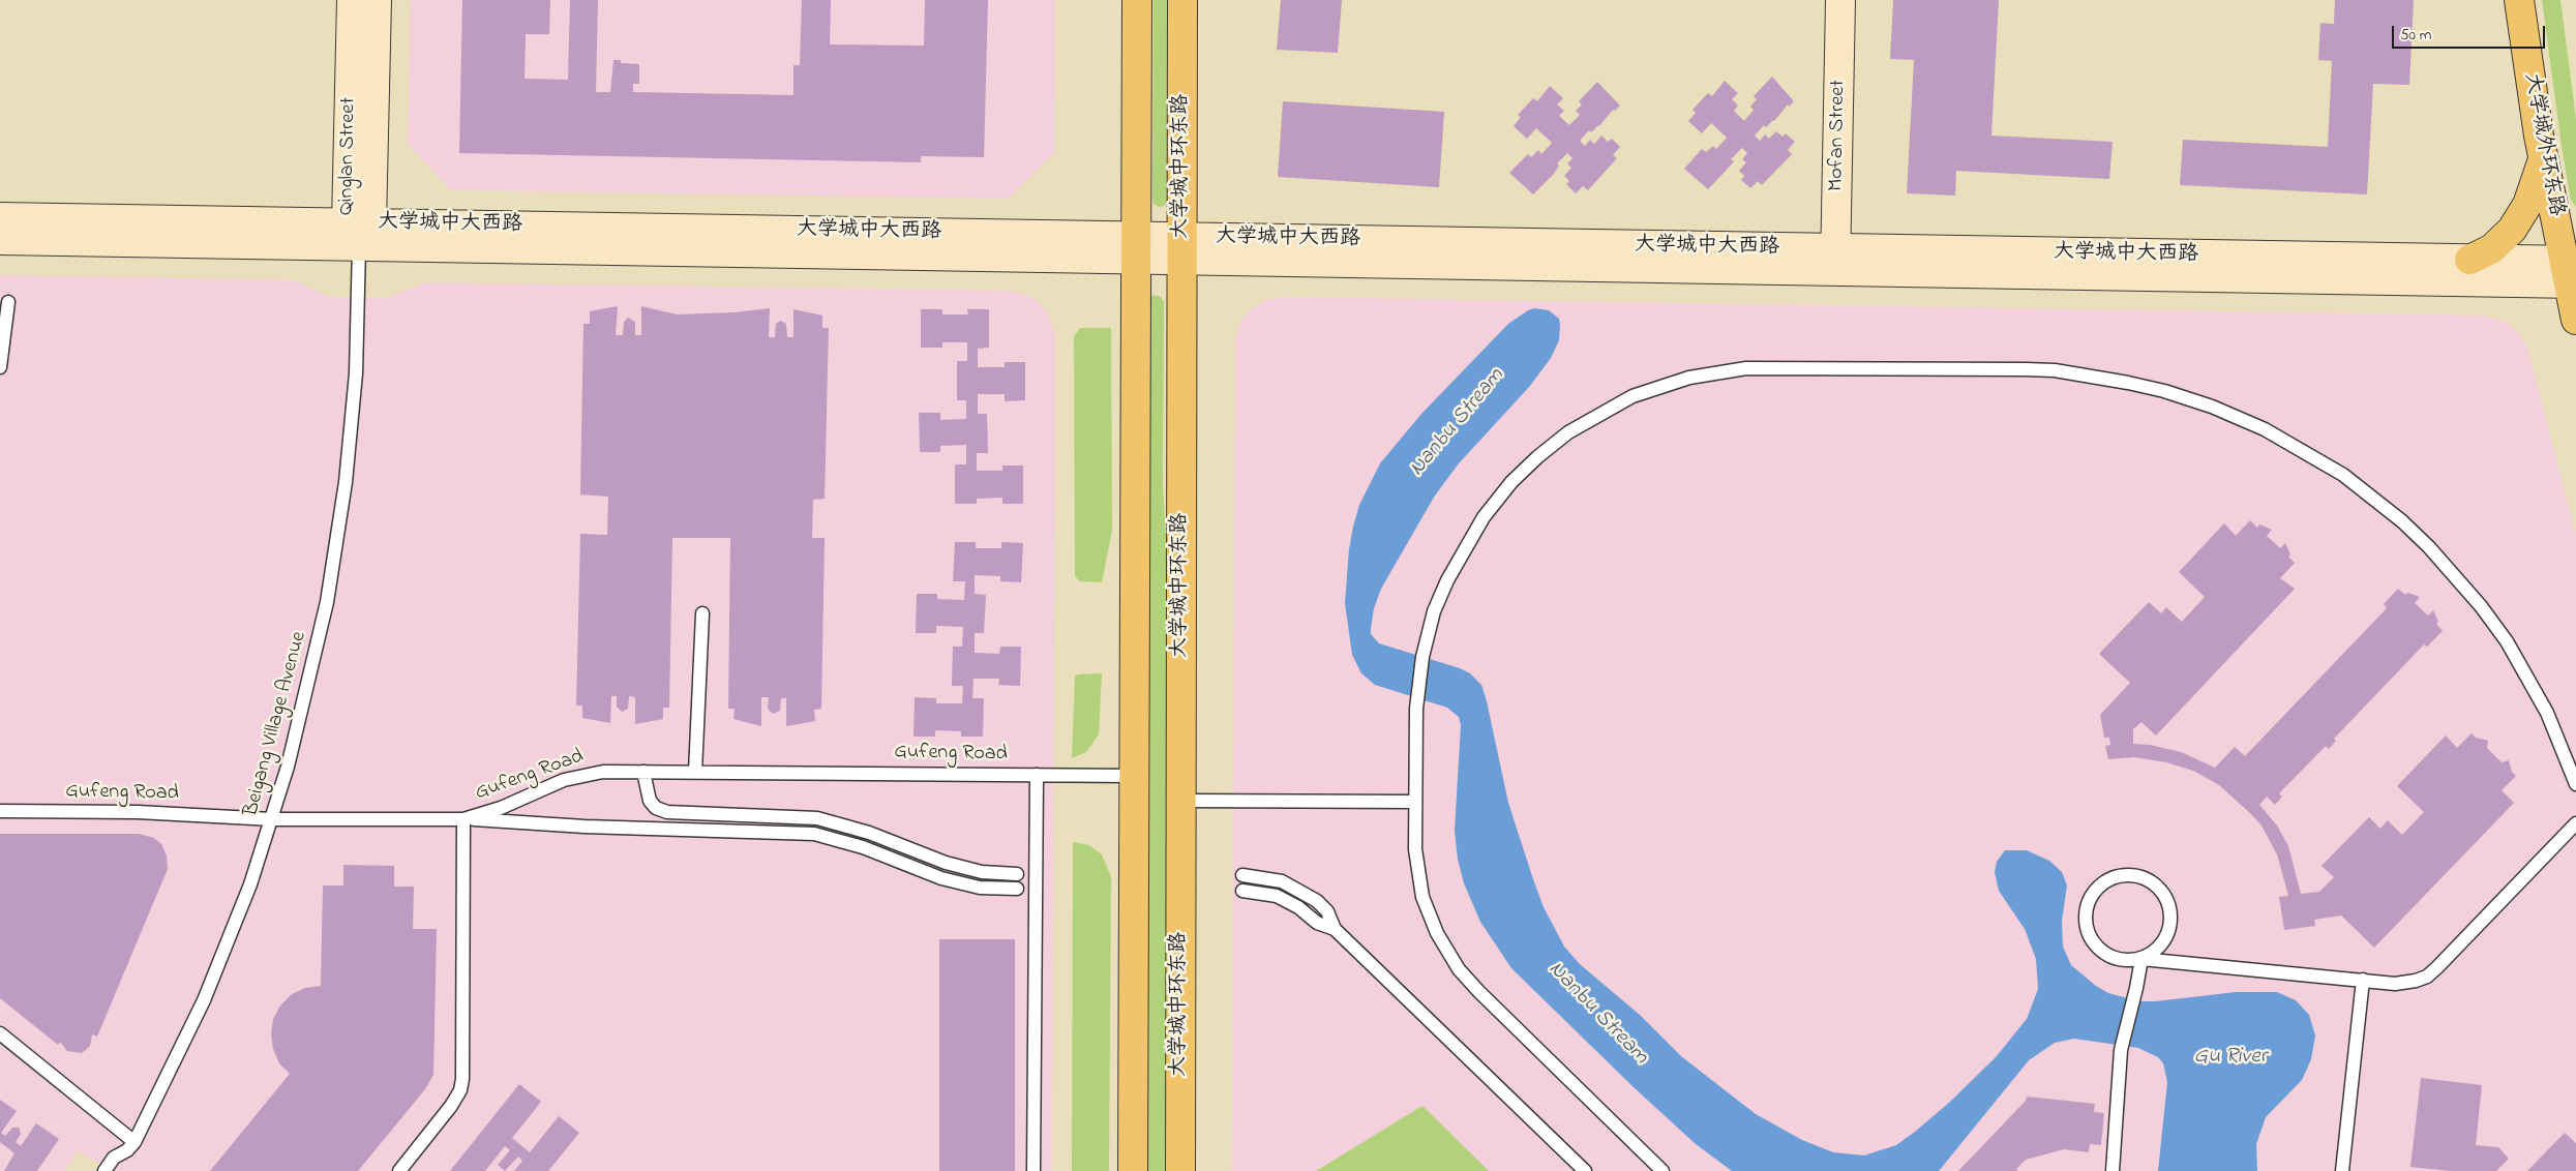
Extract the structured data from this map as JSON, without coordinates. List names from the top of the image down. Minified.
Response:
{"streets":{"main road":["Mofan Street","大学城外环东路","Qinglan Street","大学城中环东路","大学城中大西路"],"lane":["Beigang Village Avenue","Gufeng Road"]},"crossings":[["Mofan Street","大学城中大西路"],["大学城外环东路","大学城中大西路"],["Qinglan Street","大学城中大西路"],["Qinglan Street","Beigang Village Avenue"],["大学城中环东路","大学城中大西路"],["大学城中大西路","Beigang Village Avenue"],["Beigang Village Avenue","Gufeng Road"]],"water":["Nanbu Stream","Gu River"],"scale_bar":"50 m"}
